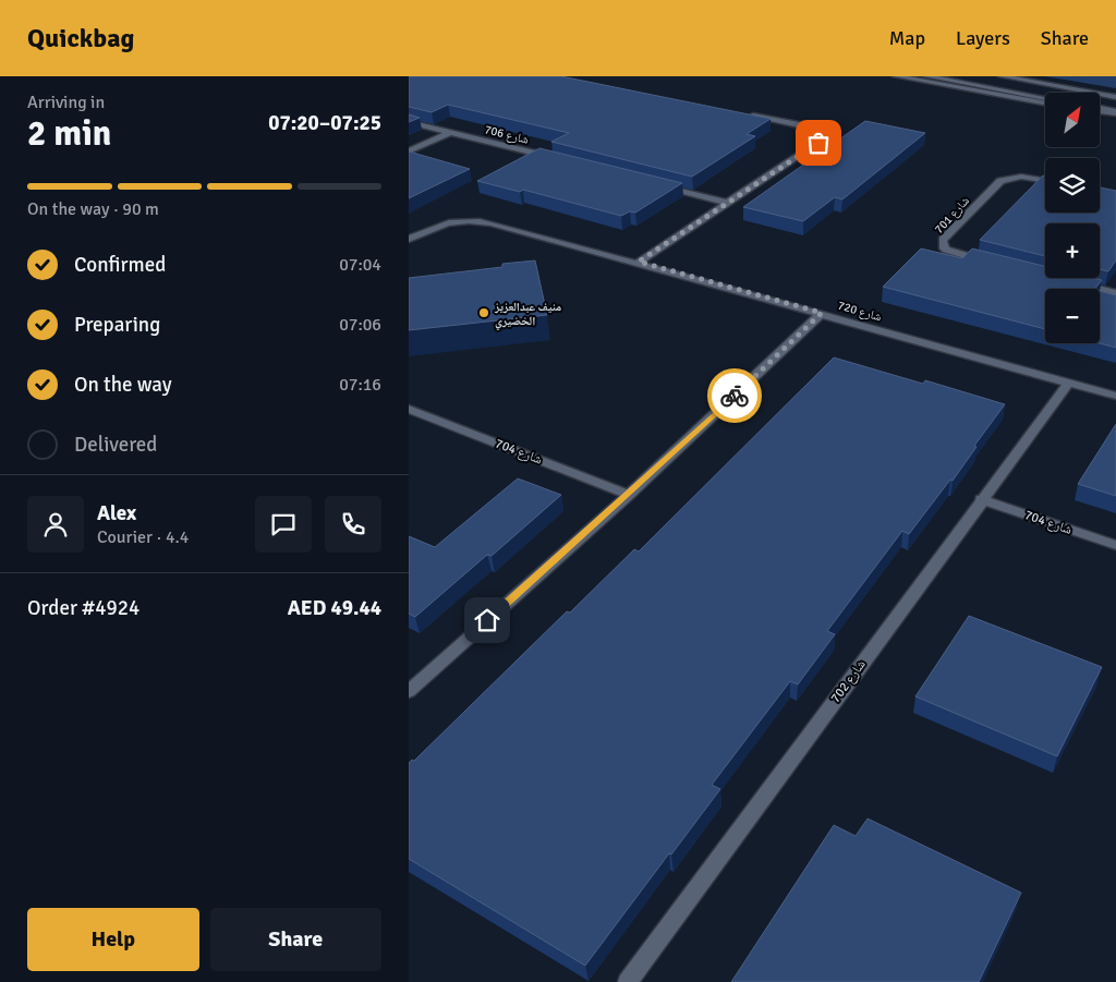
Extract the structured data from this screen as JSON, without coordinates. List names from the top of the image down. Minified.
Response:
{"streets":{"street":["شارع 706","شارع 701","شارع 720","شارع 704","شارع 702"]},"crossings":[["شارع 720","شارع 702"],["شارع 704","شارع 702"]],"places":["منيف عبدالعزيز الخضيري"],"north":"top right","page":{"header":"Quickbag","nav":["Map","Layers","Share"],"heading":["2 min","Arriving in","07:20–07:25"],"panel":["Alex","Courier · 4.4","Order #4924","AED 49.44"],"map_buttons":["+","−"],"bar":"On the way · 90 m","list":[["Confirmed","07:04"],["Preparing","07:06"],["On the way","07:16"],"Delivered"],"buttons":["Help","Share"]}}
